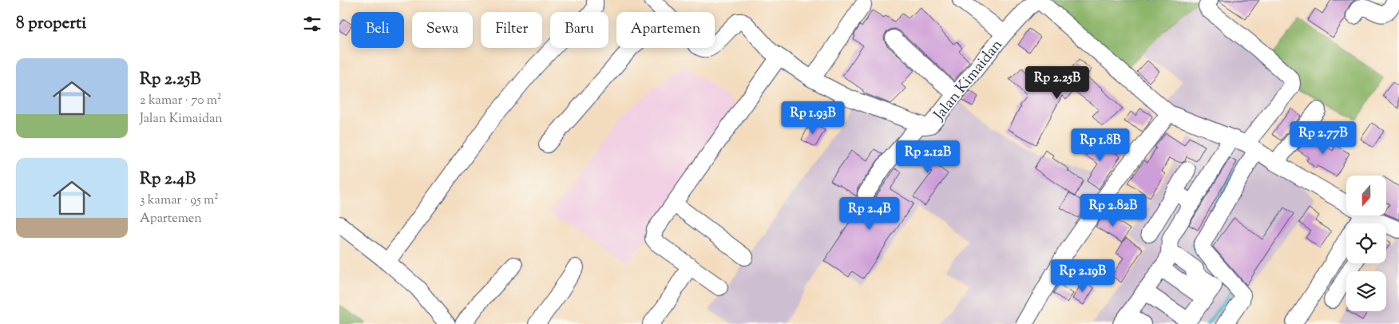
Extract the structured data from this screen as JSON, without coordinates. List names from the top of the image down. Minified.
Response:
{"streets":{"street":["Jalan Kimaidan"]},"north":"bottom","page":{"heading":"8 properti","chip":["Beli","Sewa","Filter","Baru","Apartemen"],"list":[{"name":"Rp 2.25B","note":"2 kamar · 70 m² · Jalan Kimaidan"},{"name":"Rp 2.4B","note":"3 kamar · 95 m² · Apartemen"}],"price":["Rp 2.25B","Rp 1.93B","Rp 2.77B","Rp 1.8B","Rp 2.12B","Rp 2.82B","Rp 2.4B","Rp 2.19B"]}}
